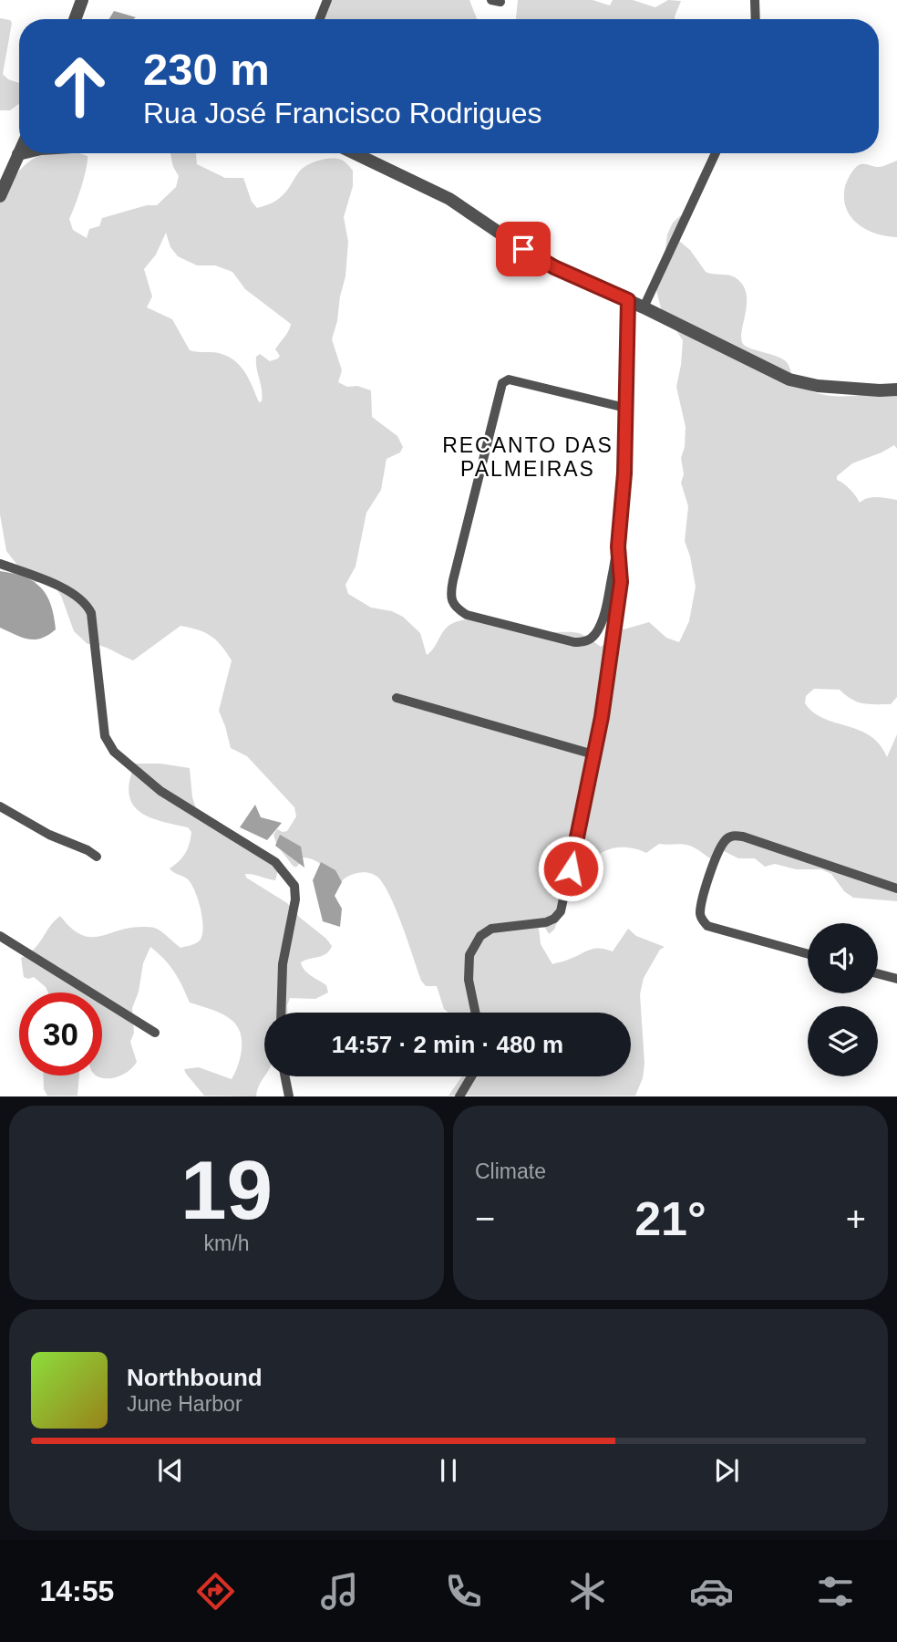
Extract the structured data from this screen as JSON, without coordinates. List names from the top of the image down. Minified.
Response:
{"districts":["RECANTO DAS PALMEIRAS"],"page":{"turn":["230 m","Rua José Francisco Rodrigues"],"limit":"30","trip":"14:57 · 2 min · 480 m","tile":[["19","km/h"],"Climate"],"heat":["−","21°","+"],"song":["Northbound","June Harbor"],"tabs":"14:55"}}
